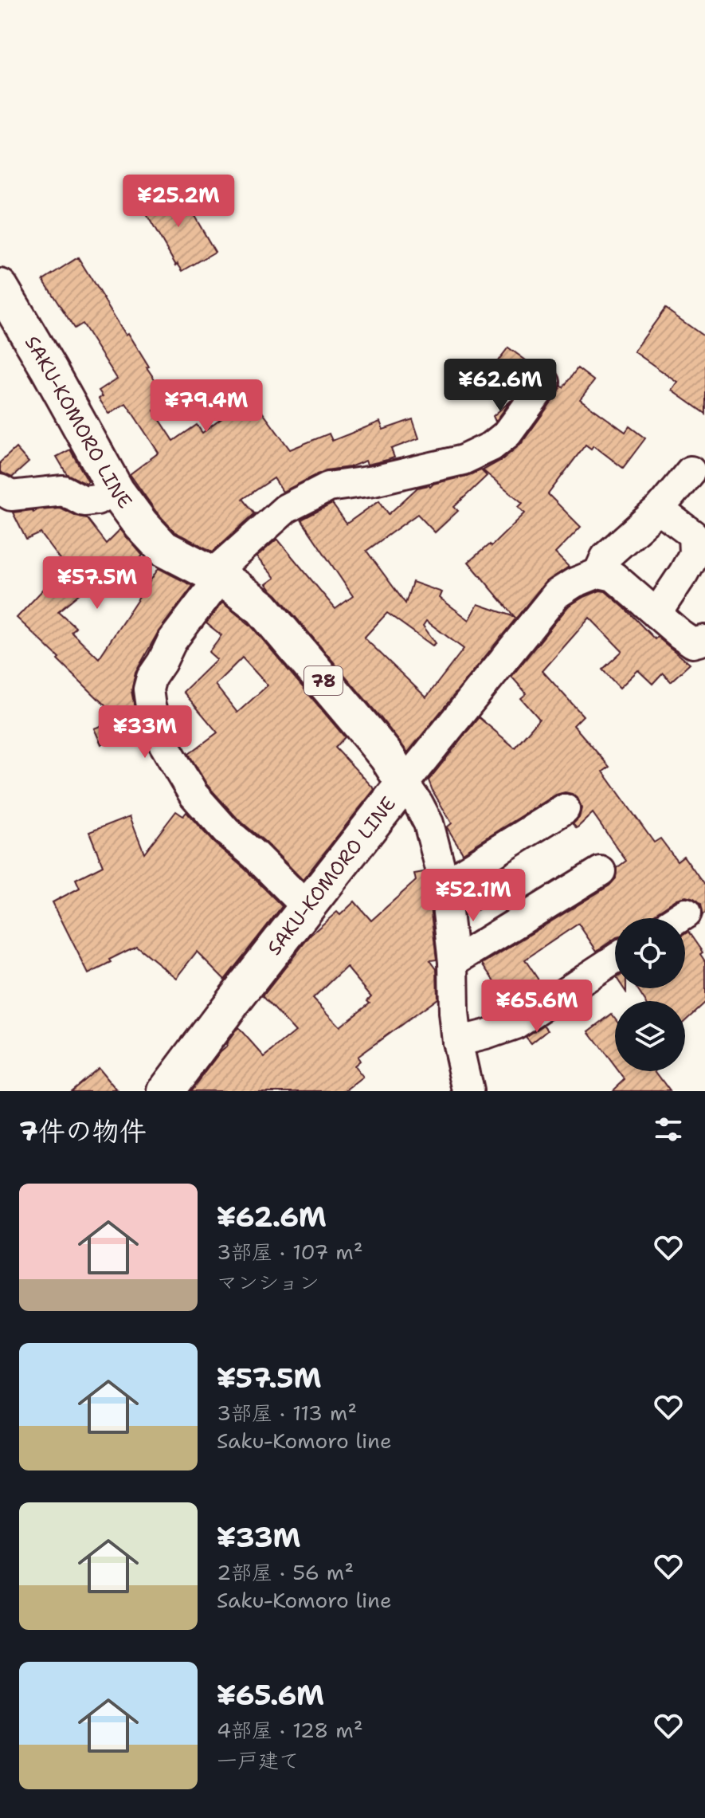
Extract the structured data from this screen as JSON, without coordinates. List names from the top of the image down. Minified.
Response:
{"streets":{"main road":["SAKU-KOMORO LINE","78"]},"page":{"price":["¥25.2M","¥62.6M","¥79.4M","¥57.5M","¥33M","¥52.1M","¥65.6M"],"heading":"7件の物件","list":[{"name":"¥62.6M","note":"3部屋 · 107 m² · マンション"},{"name":"¥57.5M","note":"3部屋 · 113 m² · Saku-Komoro line"},{"name":"¥33M","note":"2部屋 · 56 m² · Saku-Komoro line"},{"name":"¥65.6M","note":"4部屋 · 128 m² · 一戸建て"}]}}
